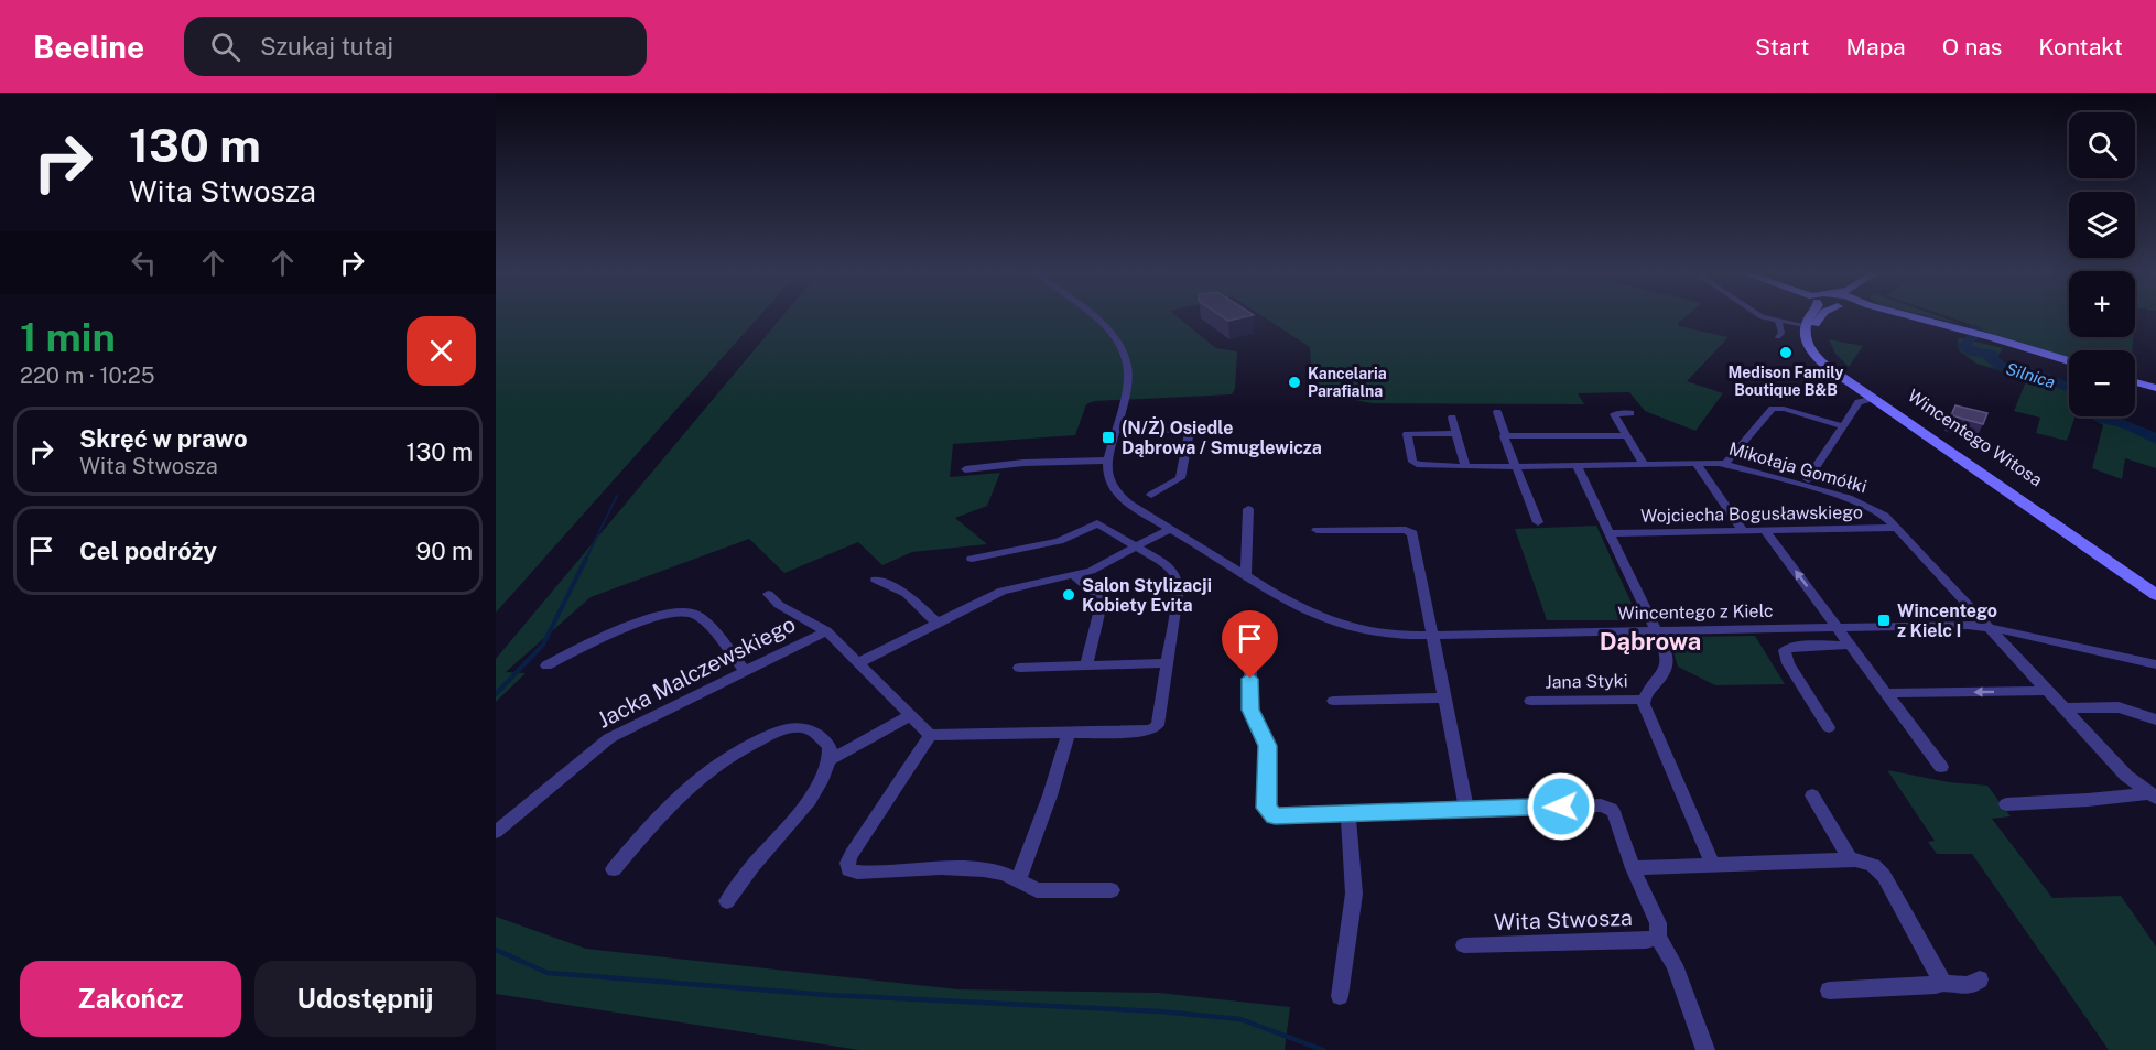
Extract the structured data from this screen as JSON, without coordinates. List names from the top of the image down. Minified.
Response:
{"streets":{"main road":["Wincentego Witosa"],"street":["Mikołaja Gomółki","Wojciecha Bogusławskiego","Wincentego z Kielc","Jacka Malczewskiego","Jana Styki","Wita Stwosza"]},"crossings":[["Mikołaja Gomółki","Wojciecha Bogusławskiego"],["Mikołaja Gomółki","Wincentego z Kielc"]],"districts":["Dąbrowa"],"water":["Silnica"],"places":{"other":["Medison Family Boutique B&B","Kancelaria Parafialna","Salon Stylizacji Kobiety Evita"],"transit":["(N/Ż) Osiedle Dąbrowa / Smuglewicza","Wincentego z Kielc I"]},"page":{"header":"Beeline","search":"Szukaj tutaj","nav":["Start","Mapa","O nas","Kontakt"],"turn":["130 m","Wita Stwosza"],"map_buttons":["+","−"],"heading":["1 min","220 m · 10:25"],"list":[{"name":"Skręć w prawo","note":"Wita Stwosza","value":"130 m"},{"name":"Cel podróży","value":"90 m"}],"buttons":["Zakończ","Udostępnij"]}}
